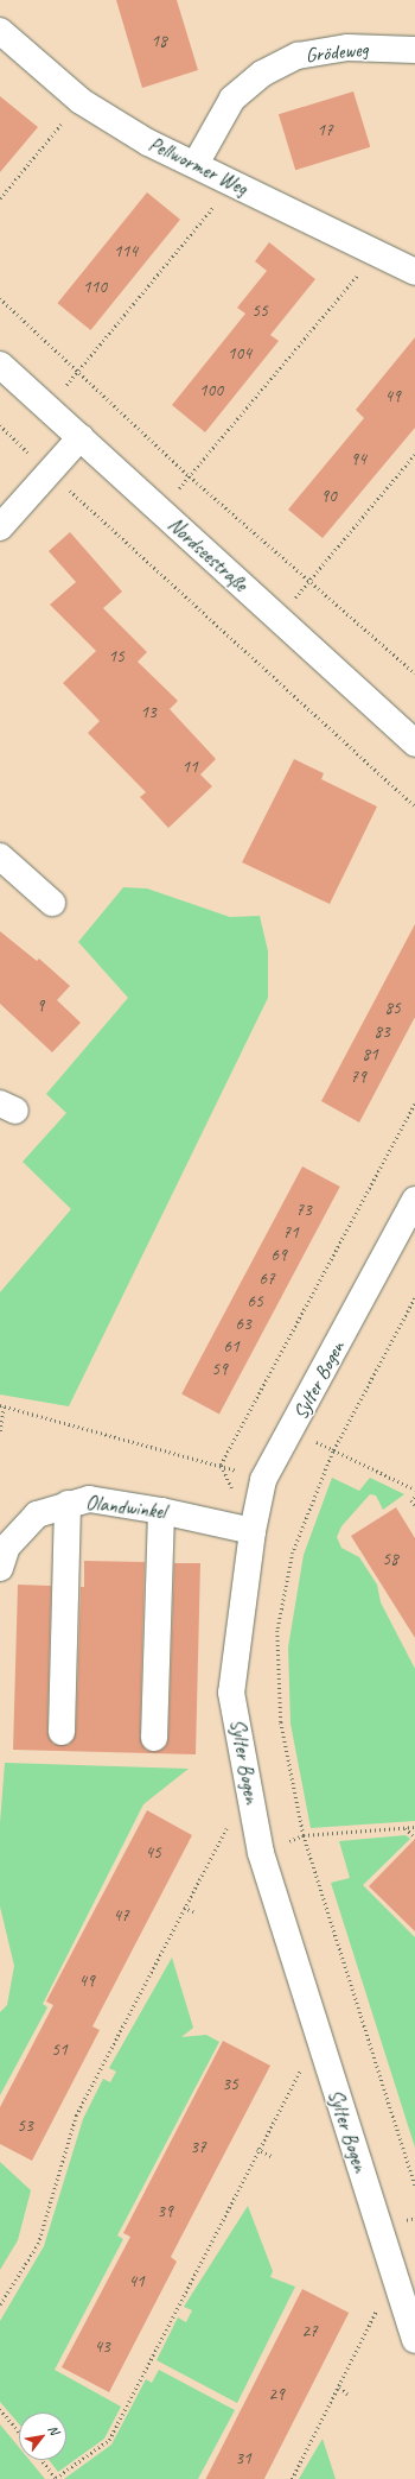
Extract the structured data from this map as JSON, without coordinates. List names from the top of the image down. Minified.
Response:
{"streets":{"street":["Grödeweg","Pellwormer Weg","Nordseestraße","Sylter Bogen","Olandwinkel"]},"crossings":[["Grödeweg","Pellwormer Weg"],["Sylter Bogen","Olandwinkel"]],"house_numbers":["18","17","114","110","55","104","100","49","94","90","15","13","11","9","85","83","81","79","73","71","69","67","65","63","61","59","58","45","47","49","51","35","53","37","39","41","27","43","29","31"],"north":"top right"}
